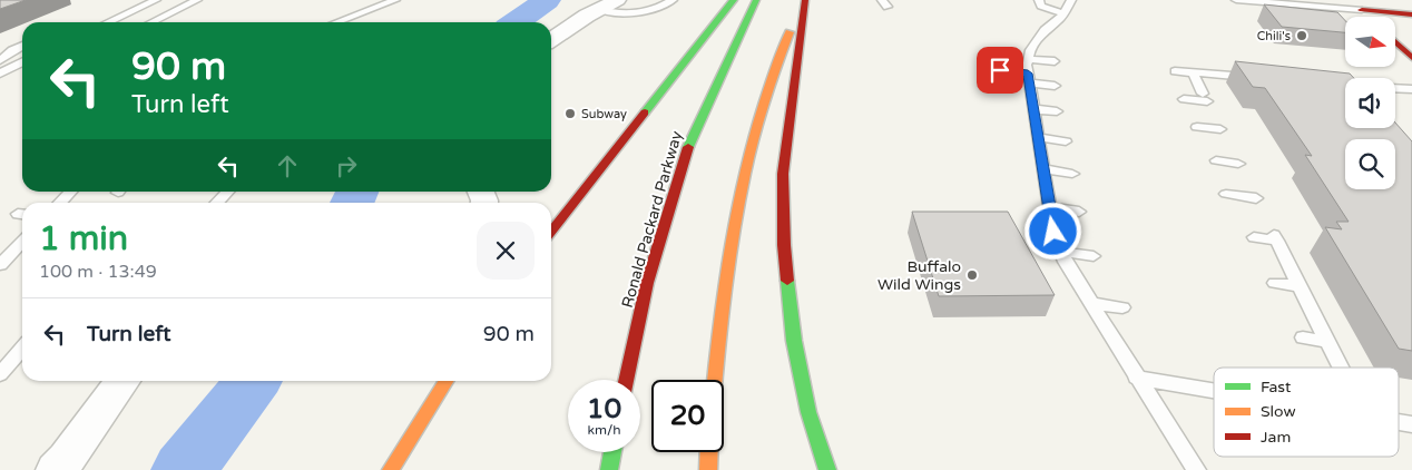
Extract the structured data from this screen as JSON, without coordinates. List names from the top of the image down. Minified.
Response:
{"streets":{"main road":["Ronald Packard Parkway"]},"places":["Chili's","Subway","Buffalo Wild Wings"],"legend":["Fast","Slow","Jam"],"north":"right","page":{"turn":["90 m","Turn left"],"heading":["1 min","100 m · 13:49"],"list":[{"name":"Turn left","value":"90 m"}],"speed":"10 km/h","limit":"20"}}
